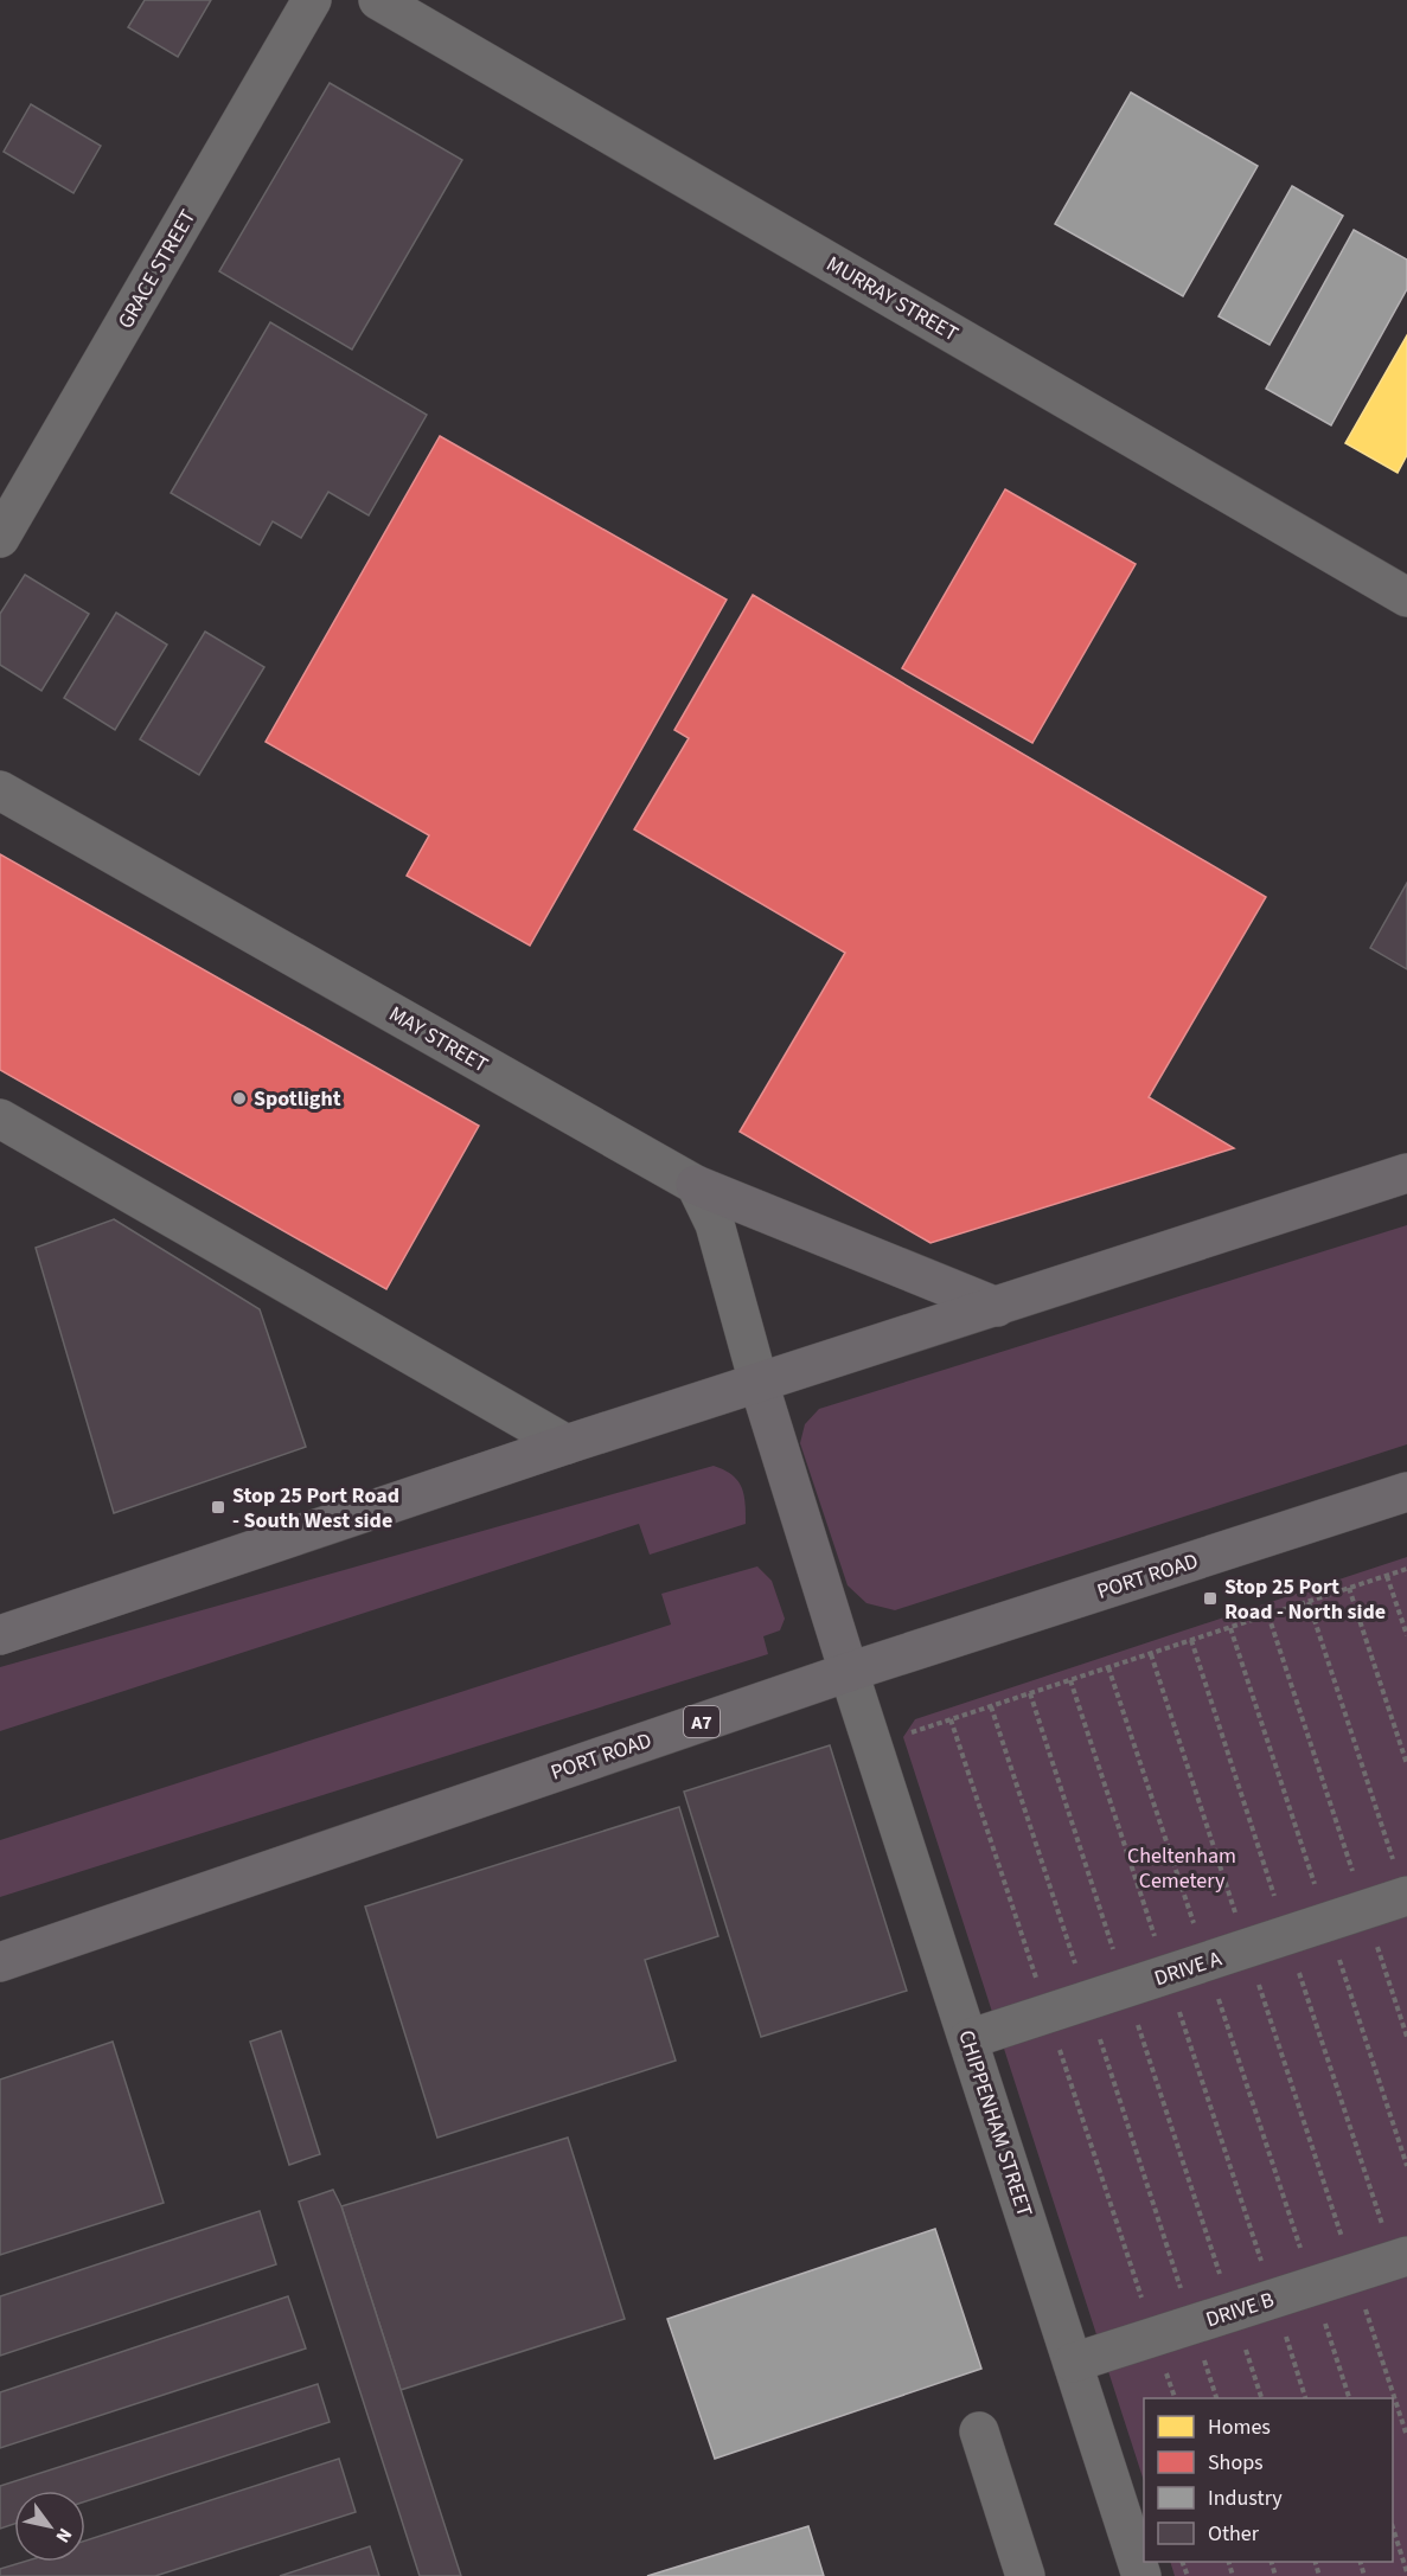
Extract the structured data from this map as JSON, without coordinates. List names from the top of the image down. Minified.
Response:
{"streets":{"highway":["PORT ROAD","A7"],"street":["GRACE STREET","MURRAY STREET","MAY STREET","DRIVE A","CHIPPENHAM STREET","DRIVE B"]},"crossings":[["PORT ROAD","CHIPPENHAM STREET"],["DRIVE A","CHIPPENHAM STREET"],["CHIPPENHAM STREET","DRIVE B"]],"parks":["Cheltenham Cemetery"],"places":{"other":["Spotlight"],"transit":["Stop 25 Port Road - South West side","Stop 25 Port Road - North side"]},"legend":["Homes","Shops","Industry","Other"],"north":"bottom right"}
